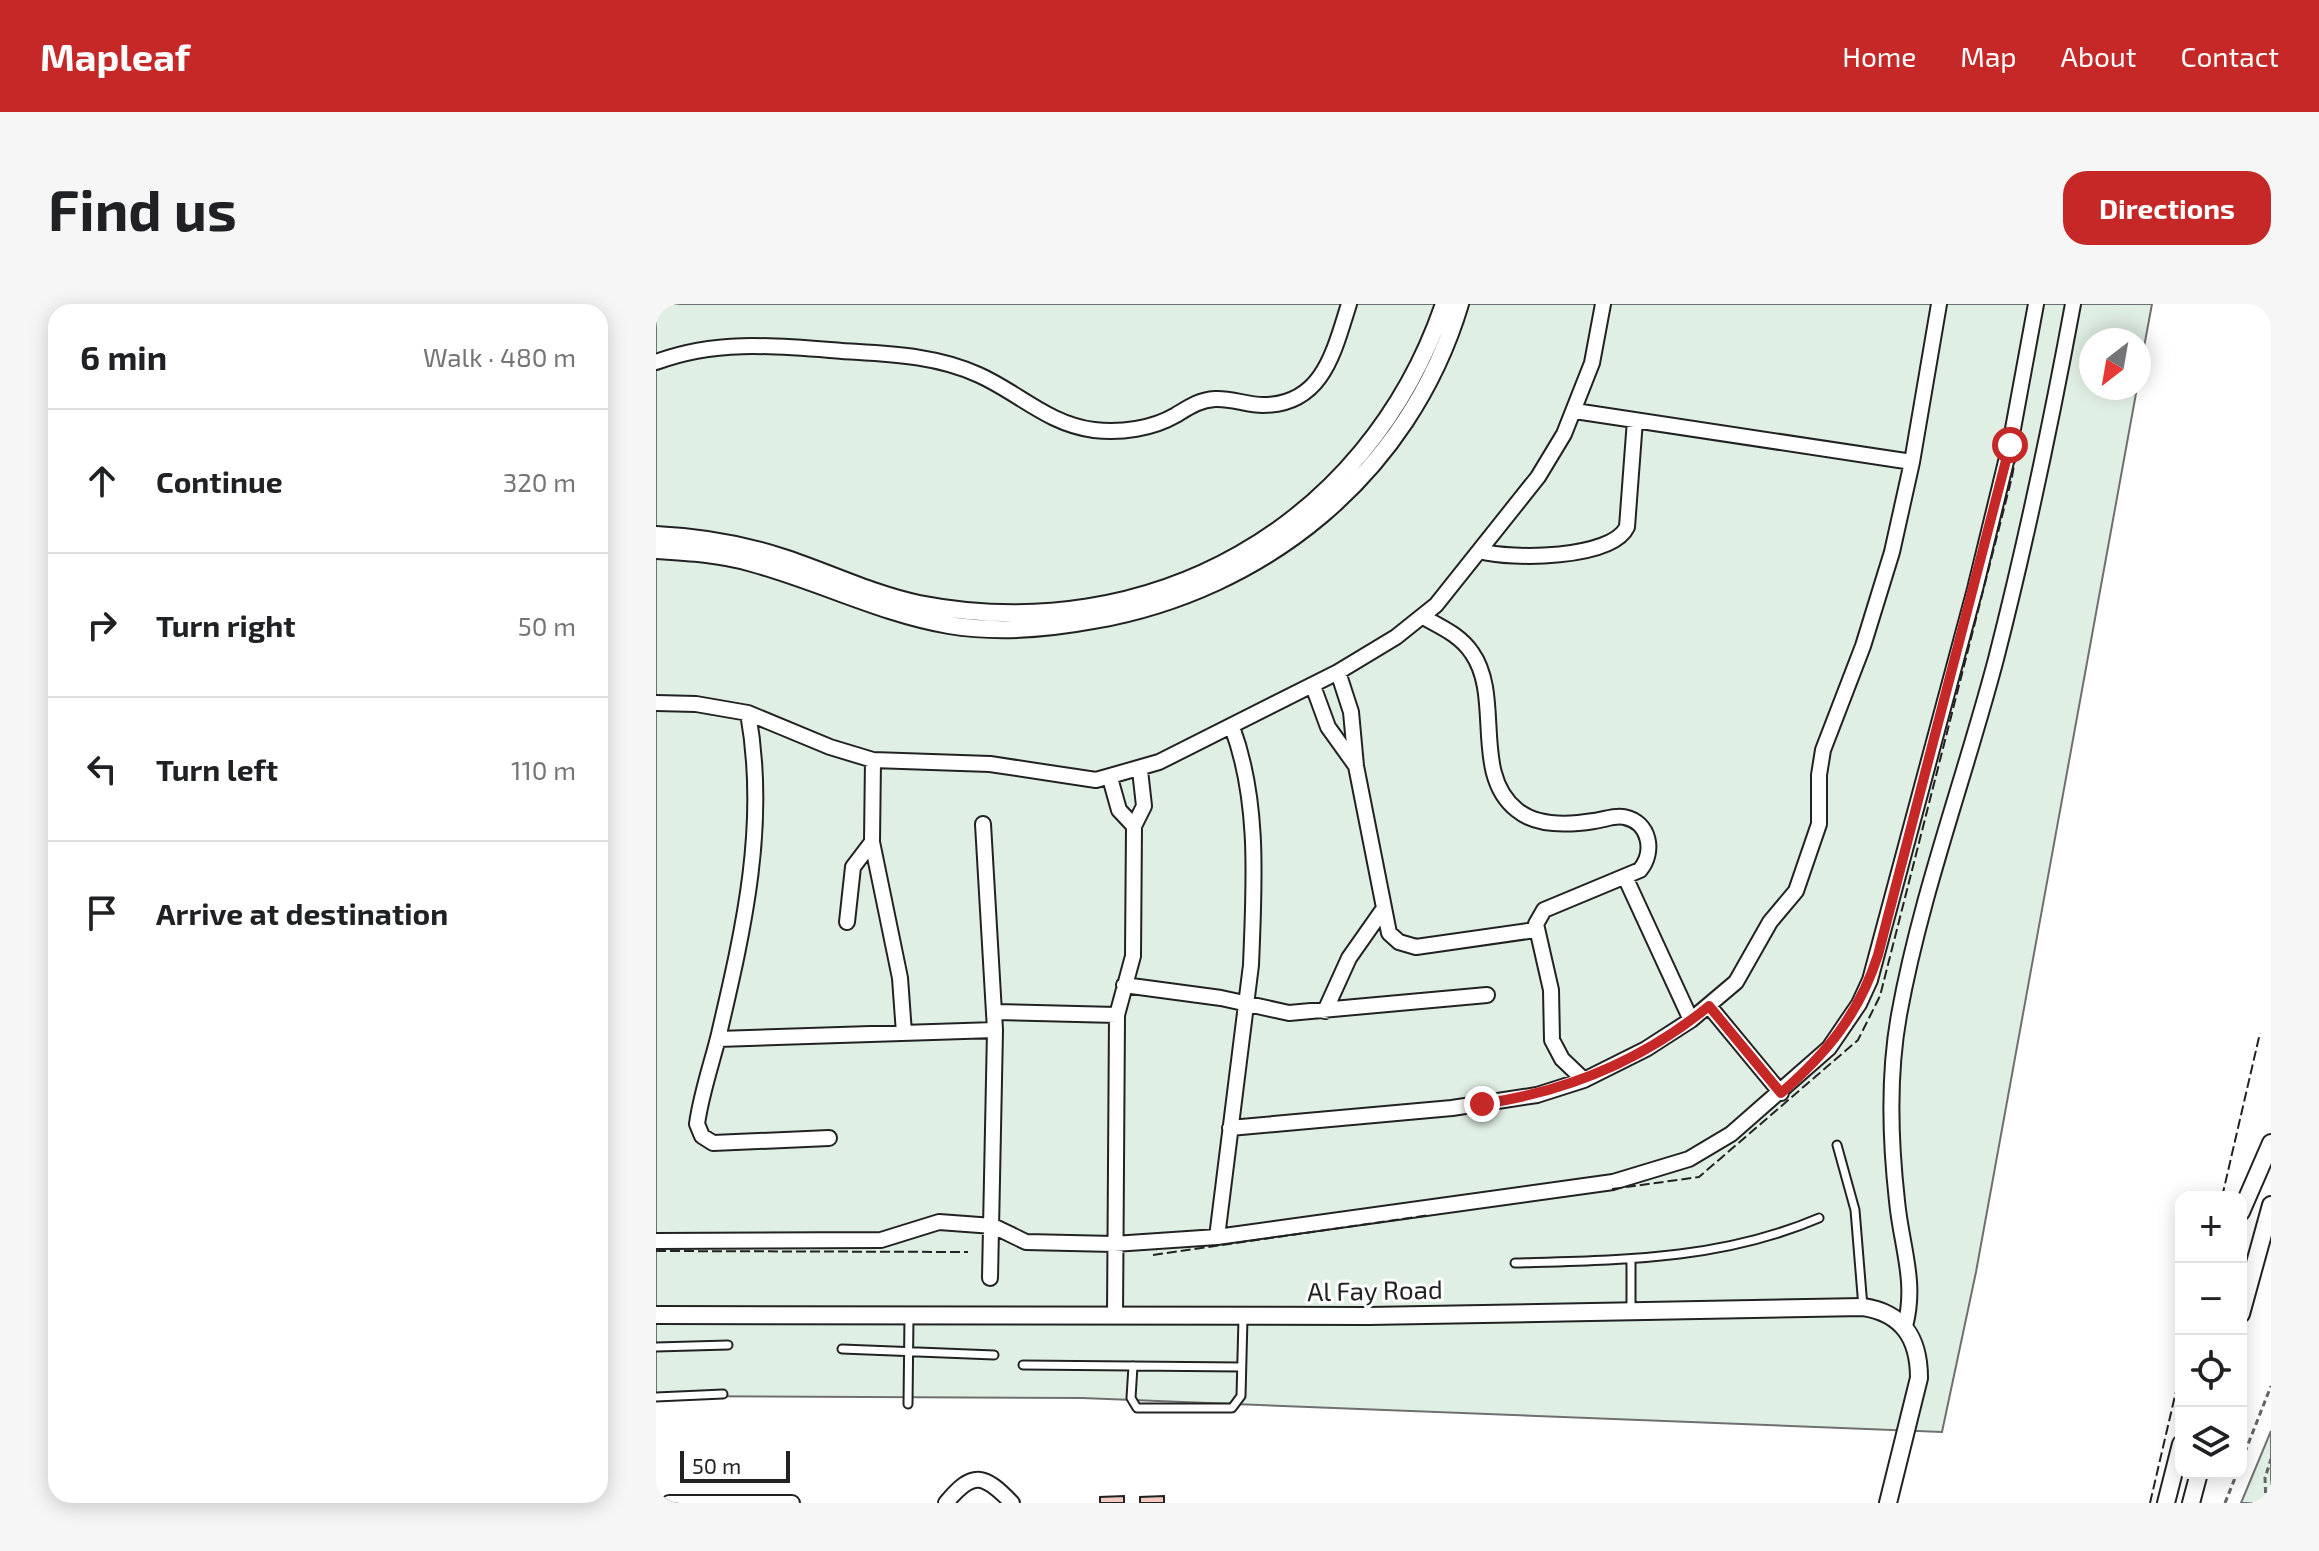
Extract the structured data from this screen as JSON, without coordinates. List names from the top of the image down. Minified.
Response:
{"streets":{"street":["Al Fay Road"]},"scale_bar":"50 m","north":"bottom left","page":{"header":"Mapleaf","nav":["Home","Map","About","Contact"],"buttons":"Directions","title":"Find us","heading":["6 min","Walk · 480 m"],"list":[["Continue","320 m"],["Turn right","50 m"],["Turn left","110 m"],"Arrive at destination"],"map_buttons":["+","−"],"scale":"50 m"}}
